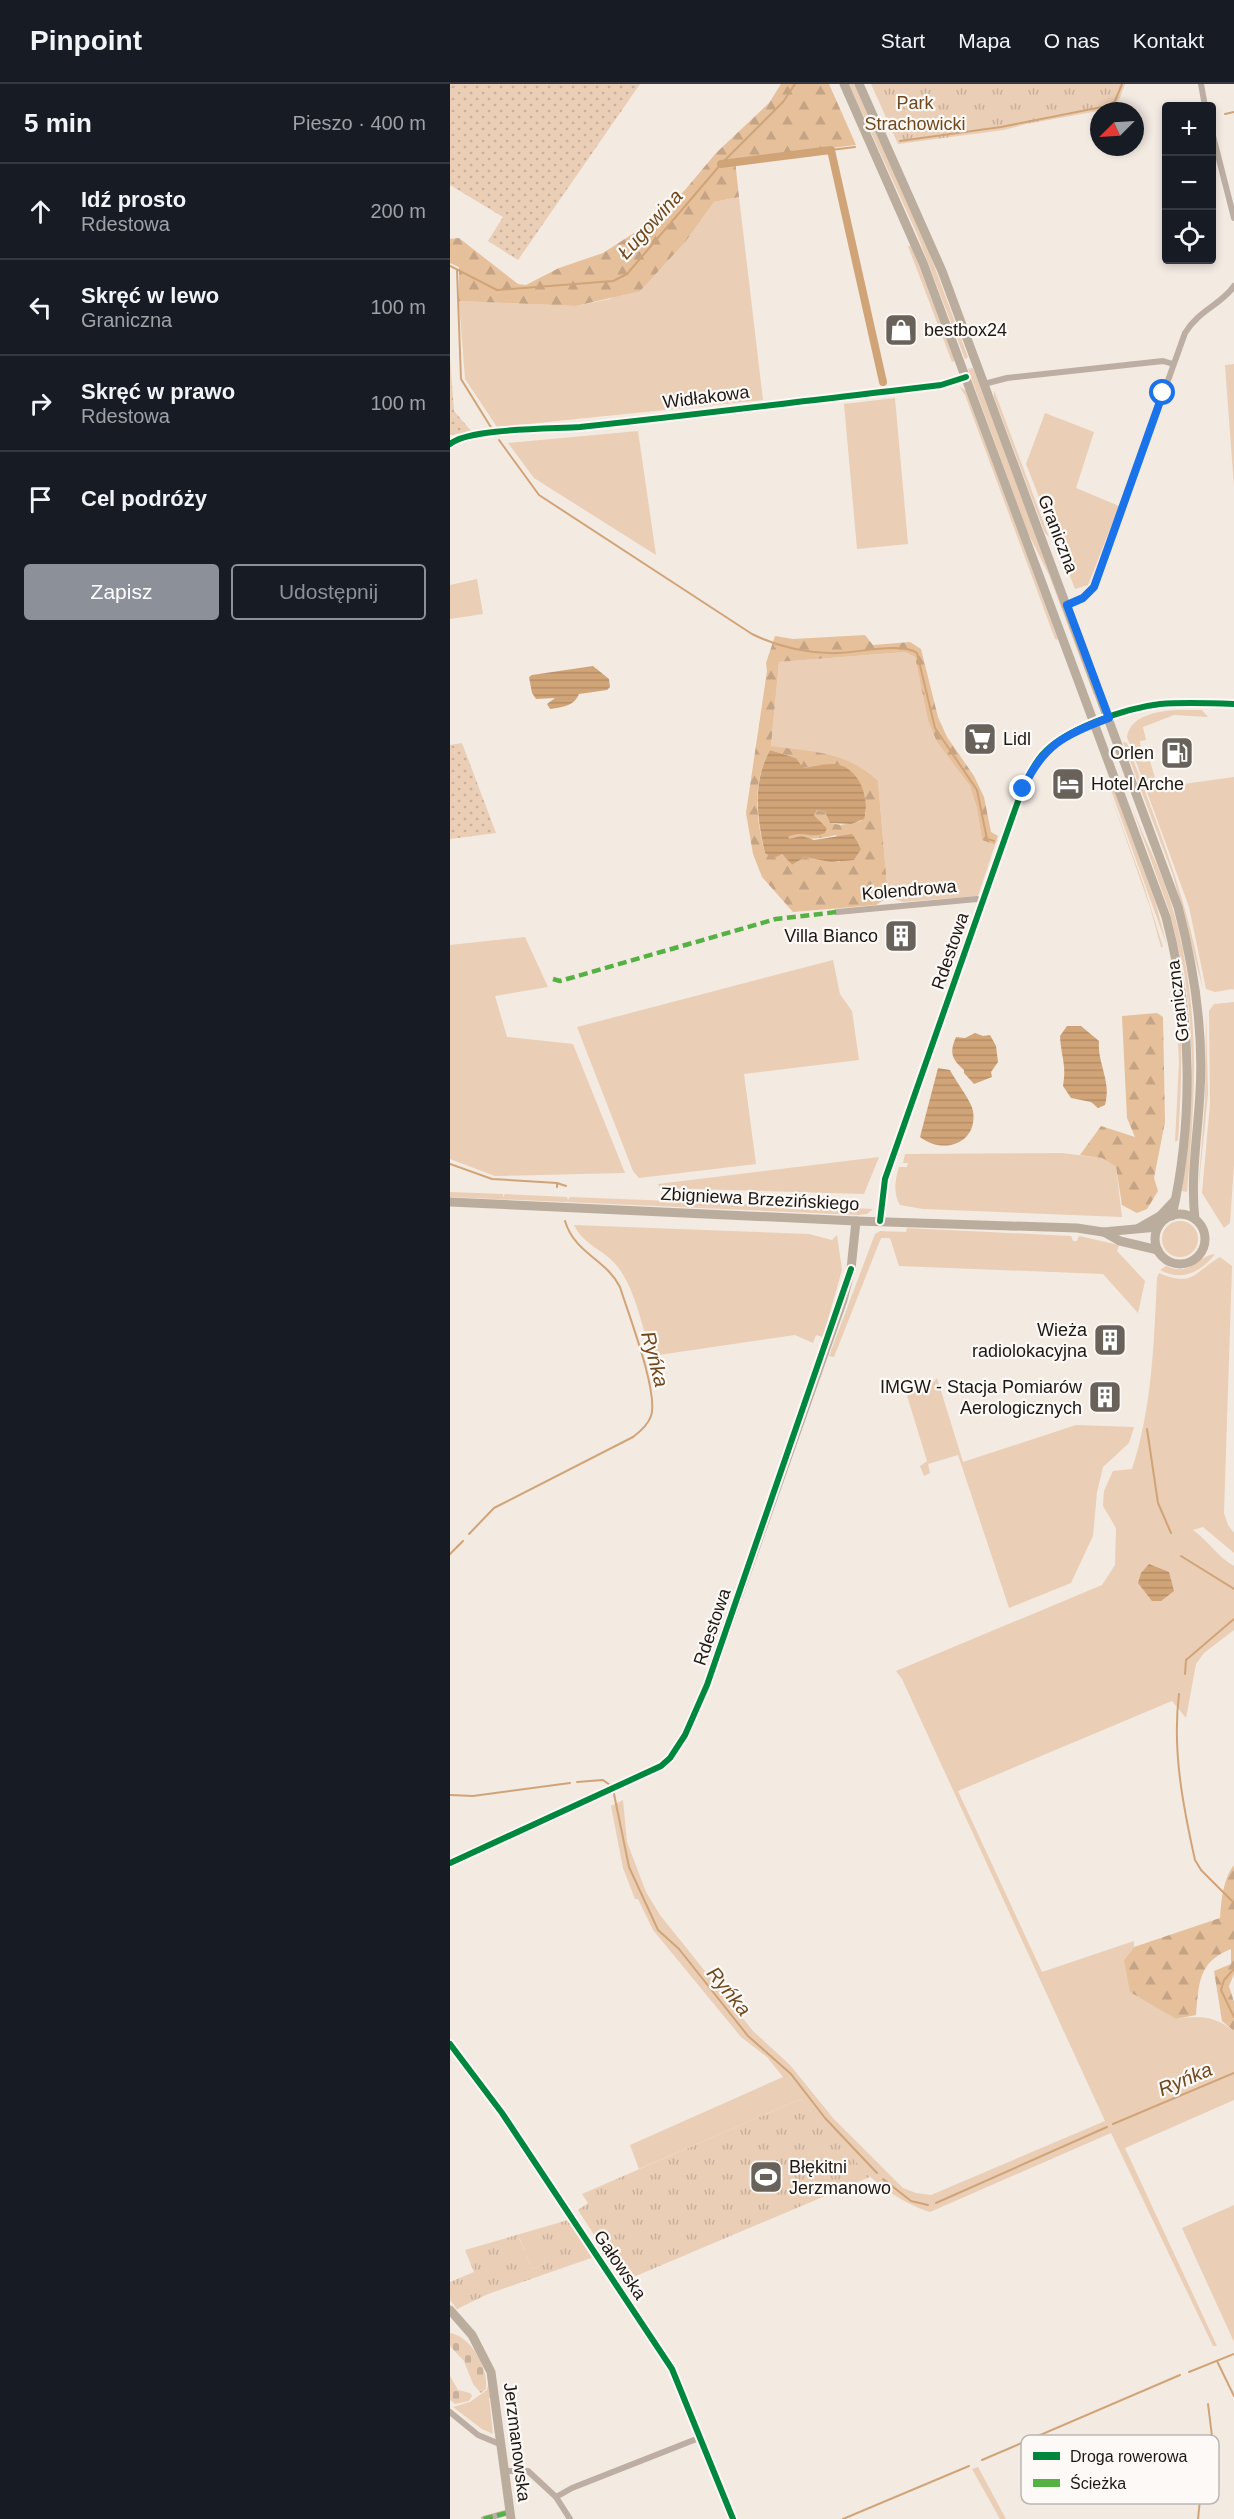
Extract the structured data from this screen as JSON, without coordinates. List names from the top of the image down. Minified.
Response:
{"streets":{"main road":["Graniczna","Rdestowa","Zbigniewa Brzezińskiego","Jerzmanowska"],"street":["Widłakowa","Kolendrowa","Gałowska"]},"crossings":[["Widłakowa","Graniczna"],["Graniczna","Rdestowa"],["Graniczna","Zbigniewa Brzezińskiego"],["Kolendrowa","Rdestowa"],["Rdestowa","Zbigniewa Brzezińskiego"]],"water":["Ługowina","Ryńka"],"parks":["Park Strachowicki"],"places":{"shop":["bestbox24"],"supermarket":["Lidl"],"fuel station":["Orlen"],"hotel":["Hotel Arche"],"building":["Villa Bianco","Wieża radiolokacyjna","IMGW - Stacja Pomiarów Aerologicznych"],"sports":["Błękitni Jerzmanowo"]},"legend":["Droga rowerowa","Ścieżka"],"north":"bottom left","page":{"header":"Pinpoint","nav":["Start","Mapa","O nas","Kontakt"],"heading":["5 min","Pieszo · 400 m"],"map_buttons":["+","−"],"list":[["Idź prosto","Rdestowa","200 m"],["Skręć w lewo","Graniczna","100 m"],["Skręć w prawo","Rdestowa","100 m"],"Cel podróży"],"buttons":["Zapisz","Udostępnij"]}}
